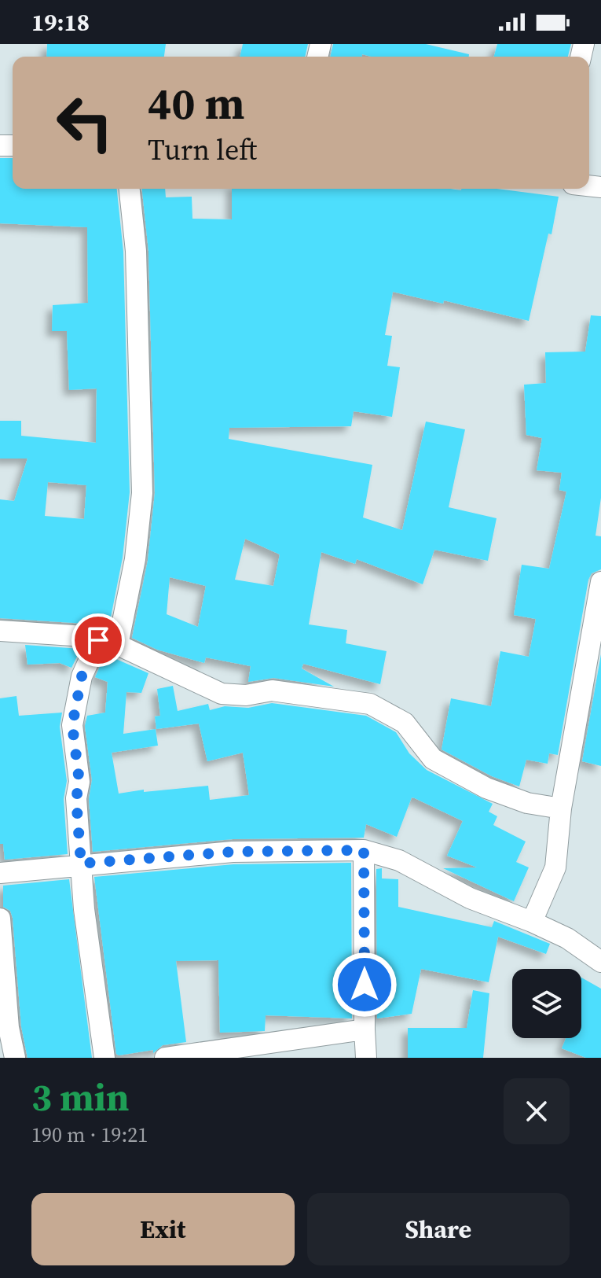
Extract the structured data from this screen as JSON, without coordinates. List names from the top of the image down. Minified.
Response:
{"page":{"status":"19:18","turn":["40 m","Turn left"],"heading":["3 min","190 m · 19:21"],"buttons":["Exit","Share"]}}
